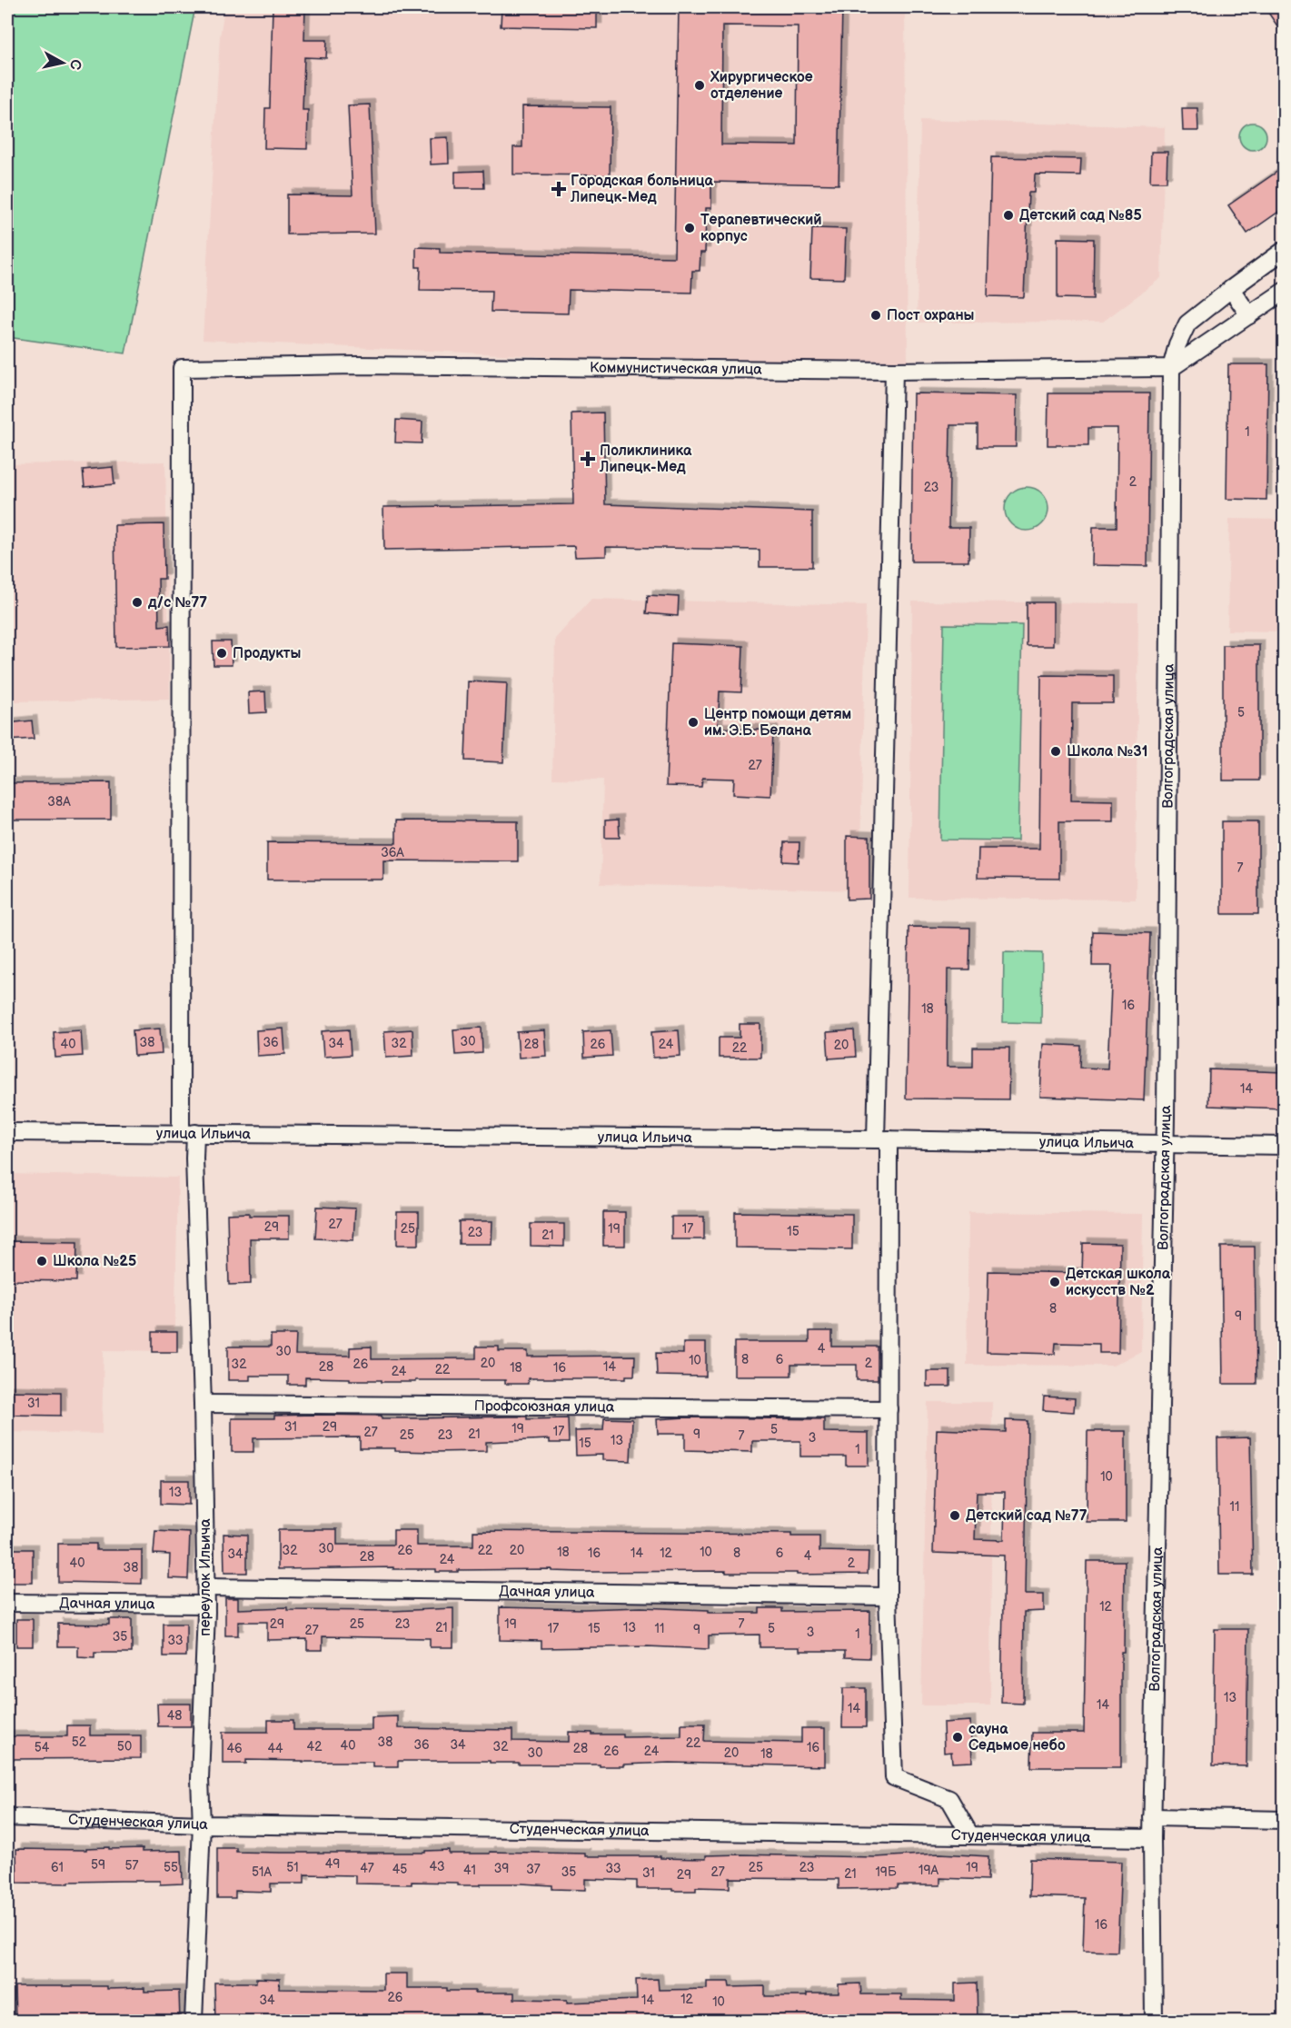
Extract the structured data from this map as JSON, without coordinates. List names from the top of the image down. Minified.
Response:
{"streets":{"street":["Коммунистическая улица","Волгоградская улица","улица Ильича","Профсоюзная улица","переулок Ильича","Дачная улица","Студенческая улица"]},"crossings":[["Коммунистическая улица","Волгоградская улица"],["Коммунистическая улица","переулок Ильича"],["Волгоградская улица","улица Ильича"],["Волгоградская улица","Студенческая улица"],["улица Ильича","переулок Ильича"],["Профсоюзная улица","переулок Ильича"],["переулок Ильича","Дачная улица"],["переулок Ильича","Студенческая улица"]],"places":{"other":["Хирургическое отделение","Детский сад №85","Терапевтический корпус","Пост охраны","д/с №77","Продукты","Центр помощи детям им. Э.Б. Белана","Школа №31","Школа №25","Детская школа искусств №2","Детский сад №77","сауна Седьмое небо"],"health":["Городская больница Липецк-Мед","Поликлиника Липецк-Мед"]},"house_numbers":["1","2","23","5","27","38А","36А","7","16","18","30","38","36","34","32","40","28","26","24","20","22","14","27","29","25","19","17","15","23","21","8","9","4","30","8","6","10","20","2","32","26","28","14","18","16","22","24","31","31","29","19","5","17","27","21","9","25","23","7","3","13","15","1","10","13","11","30","32","26","22","20","18","10","16","14","12","8","6","34","4","28","24","40","2","38","12","29","25","23","19","7","21","13","17","15","11","5","9","27","3","1","35","33","13","14","14","48","52","38","22","36","34","40","50","42","32","54","16","46","44","28","26","24","30","20","18","49","59","57","43","61","55","51","25","23","19","47","39","33","45","37","41","19А","51А","35","27","19Б","31","21","29","16","26","12","34","14","10"],"north":"right"}
